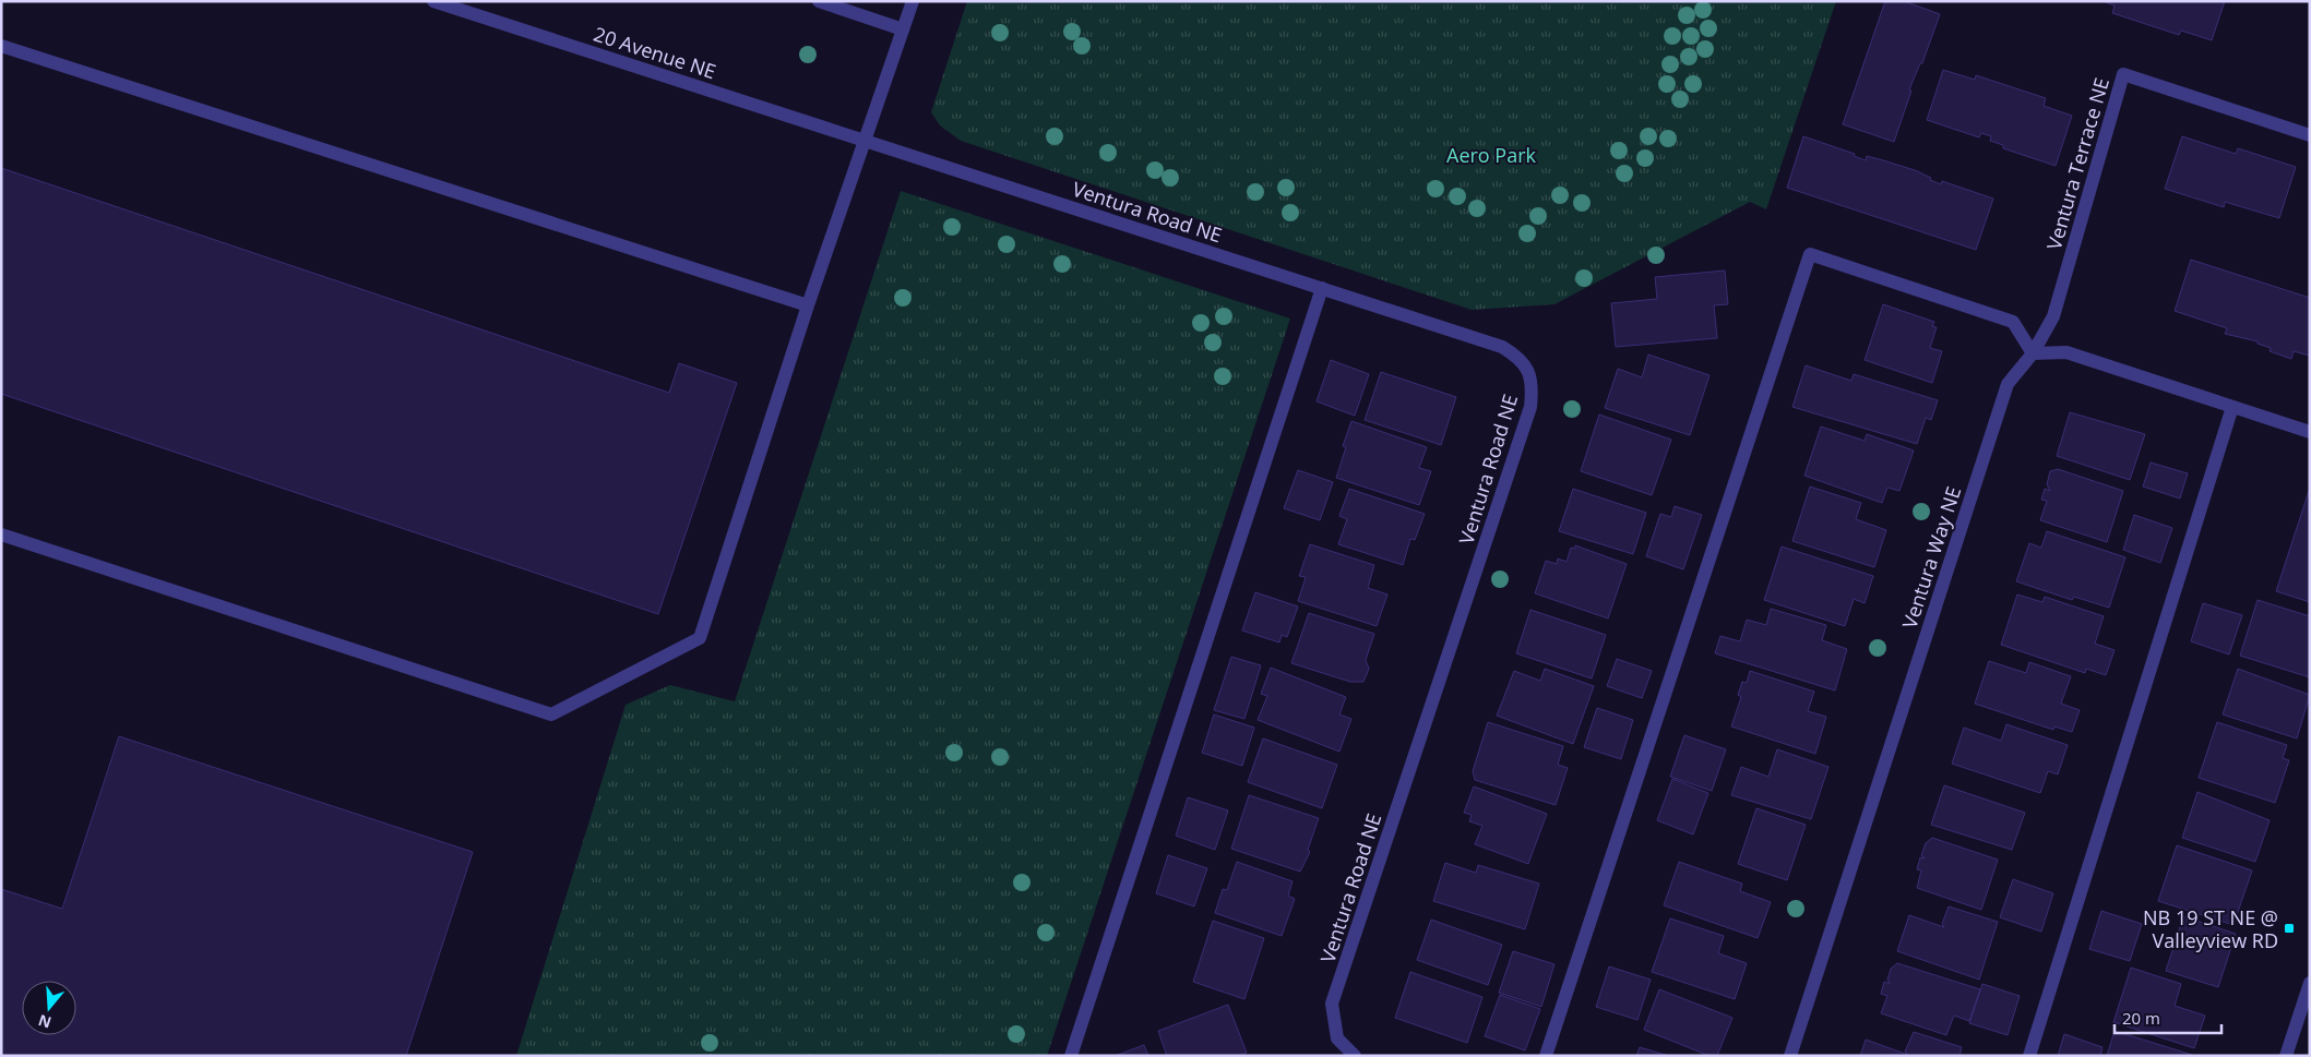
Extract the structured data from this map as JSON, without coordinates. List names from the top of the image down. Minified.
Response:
{"streets":{"street":["20 Avenue NE","Ventura Terrace NE","Ventura Road NE","Ventura Way NE"]},"crossings":[["20 Avenue NE","Ventura Road NE"],["Ventura Terrace NE","Ventura Way NE"]],"parks":["Aero Park"],"places":{"transit":["NB 19 ST NE @ Valleyview RD"]},"scale_bar":"20 m","north":"bottom"}
